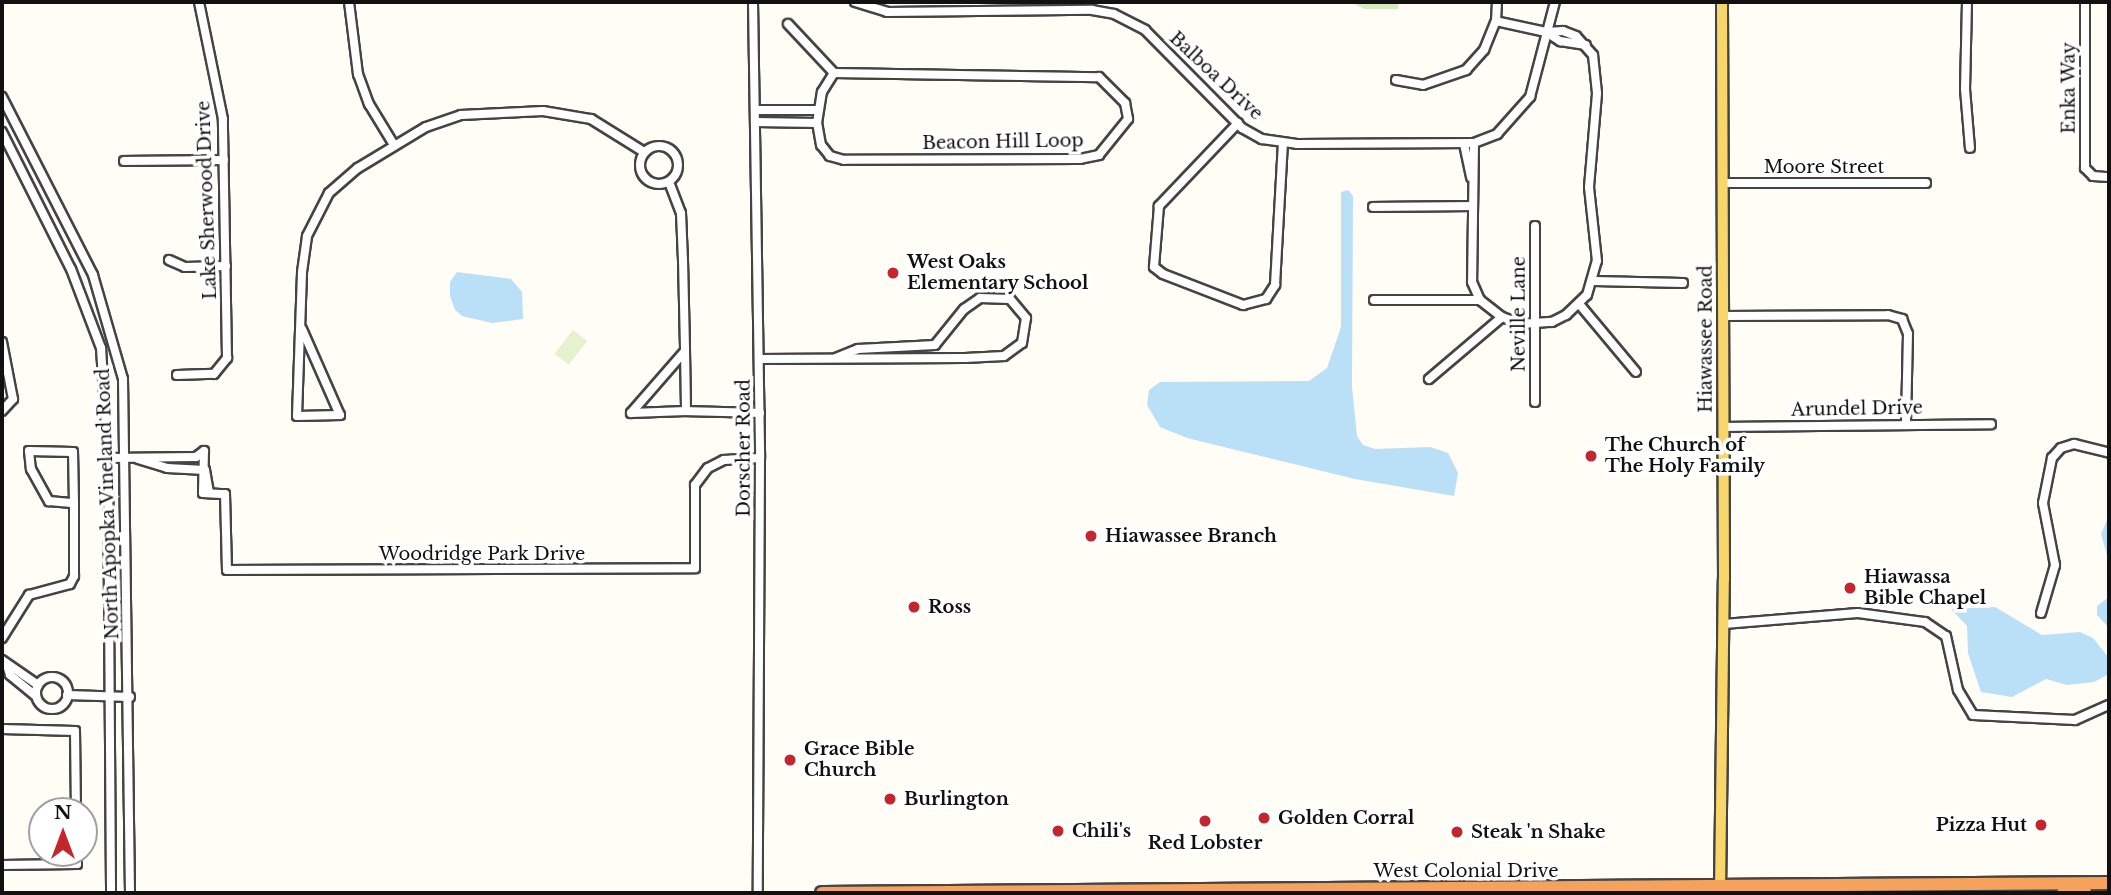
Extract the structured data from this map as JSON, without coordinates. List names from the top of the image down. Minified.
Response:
{"streets":{"highway":["West Colonial Drive"],"main road":["Hiawassee Road"],"street":["Balboa Drive","Enka Way","Beacon Hill Loop","Moore Street","Lake Sherwood Drive","Neville Lane","Arundel Drive","Dorscher Road","North Apopka Vineland Road","Woodridge Park Drive"]},"crossings":[["Moore Street","Hiawassee Road"],["Hiawassee Road","Arundel Drive"],["Hiawassee Road","West Colonial Drive"],["Dorscher Road","Woodridge Park Drive"],["North Apopka Vineland Road","Woodridge Park Drive"]],"places":["West Oaks Elementary School","The Church of The Holy Family","Hiawassee Branch","Hiawassa Bible Chapel","Ross","Grace Bible Church","Burlington","Golden Corral","Red Lobster","Pizza Hut","Chili's","Steak 'n Shake"],"north":"top"}
